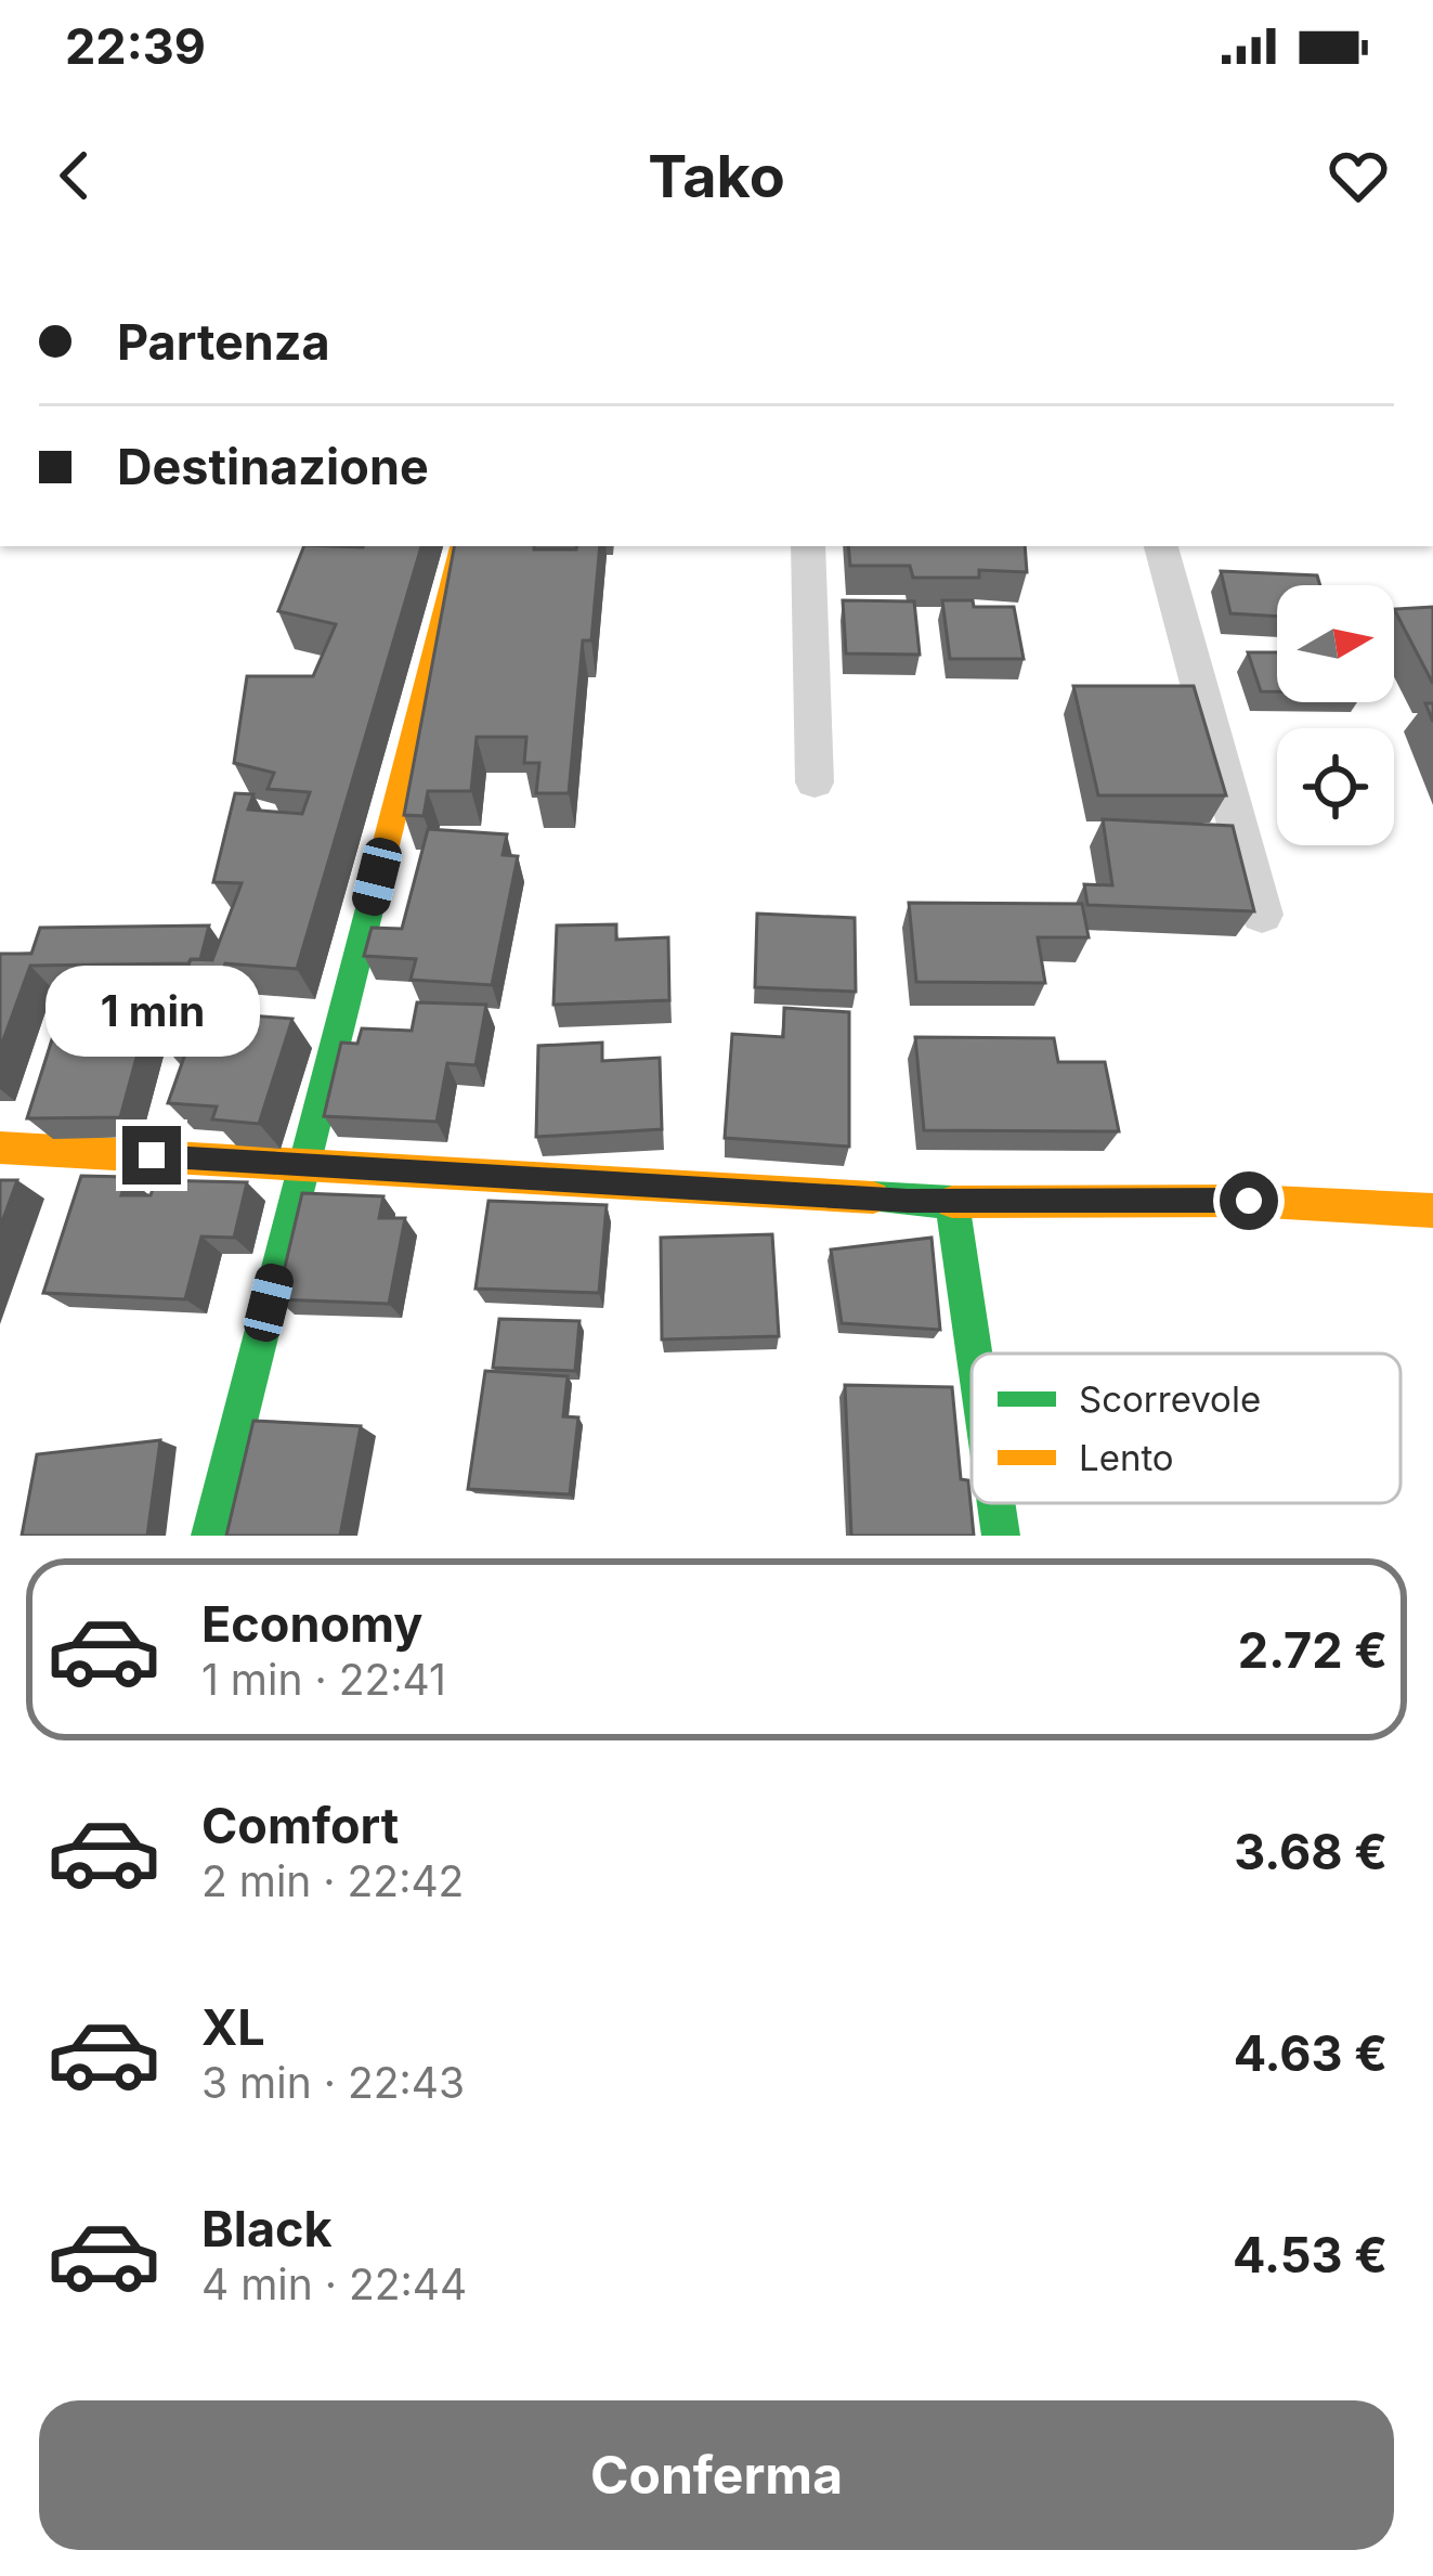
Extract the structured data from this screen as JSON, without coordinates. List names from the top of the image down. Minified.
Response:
{"legend":["Scorrevole","Lento"],"north":"right","page":{"status":"22:39","header":"Tako","banner":["Partenza","Destinazione"],"bubble":"1 min","list":[{"name":"Economy","note":"1 min · 22:41","value":"2.72 €"},{"name":"Comfort","note":"2 min · 22:42","value":"3.68 €"},{"name":"XL","note":"3 min · 22:43","value":"4.63 €"},{"name":"Black","note":"4 min · 22:44","value":"4.53 €"}],"buttons":"Conferma"}}
